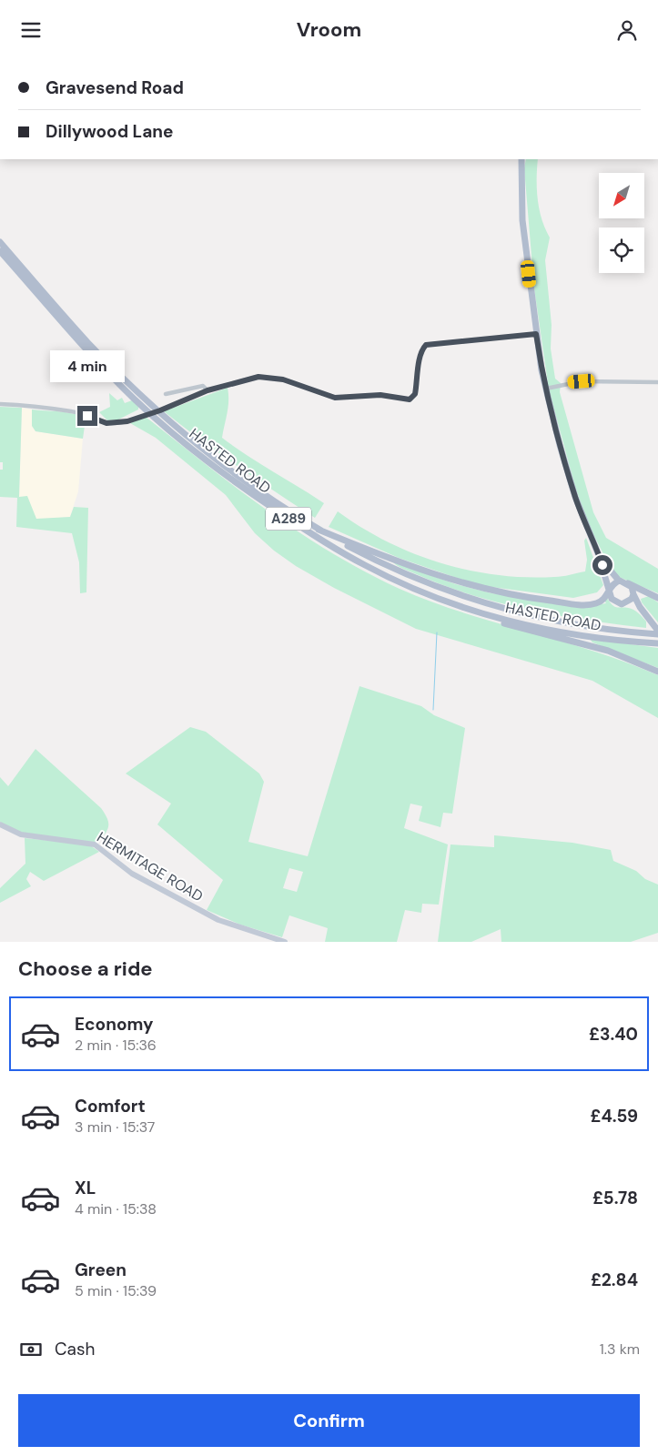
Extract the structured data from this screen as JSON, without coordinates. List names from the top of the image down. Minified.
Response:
{"streets":{"main road":["HASTED ROAD","A289"],"street":["HERMITAGE ROAD"]},"crossings":[["HASTED ROAD","A289"]],"north":"bottom left","page":{"header":"Vroom","banner":["Gravesend Road","Dillywood Lane"],"bubble":"4 min","heading":"Choose a ride","list":[{"name":"Economy","note":"2 min · 15:36","value":"£3.40"},{"name":"Comfort","note":"3 min · 15:37","value":"£4.59"},{"name":"XL","note":"4 min · 15:38","value":"£5.78"},{"name":"Green","note":"5 min · 15:39","value":"£2.84"}],"pay":["Cash","1.3 km"],"buttons":"Confirm"}}
